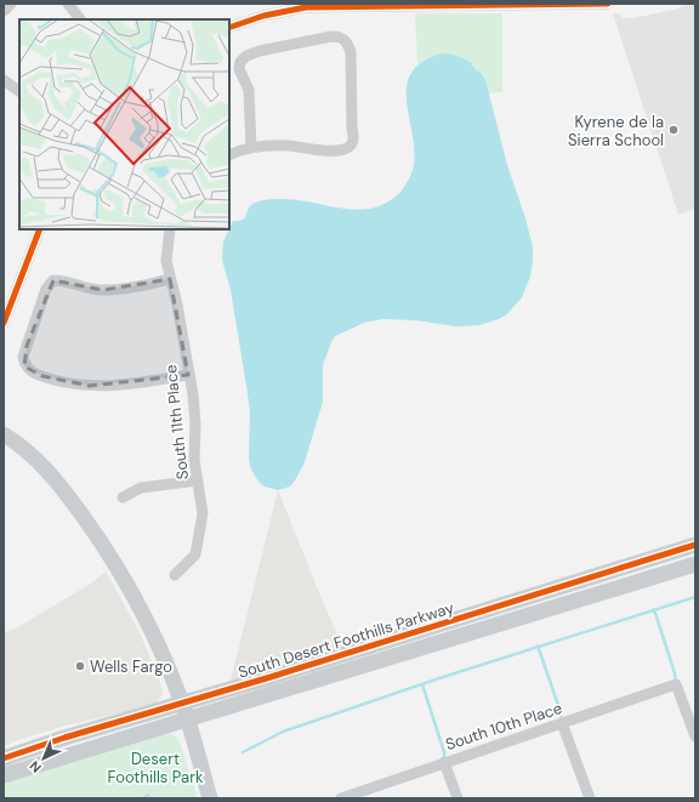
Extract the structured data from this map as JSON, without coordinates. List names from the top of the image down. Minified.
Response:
{"streets":{"street":["South 11th Place","South Desert Foothills Parkway","South 10th Place"]},"parks":["Desert Foothills Park"],"places":["Kyrene de la Sierra School","Wells Fargo"],"north":"bottom left"}
